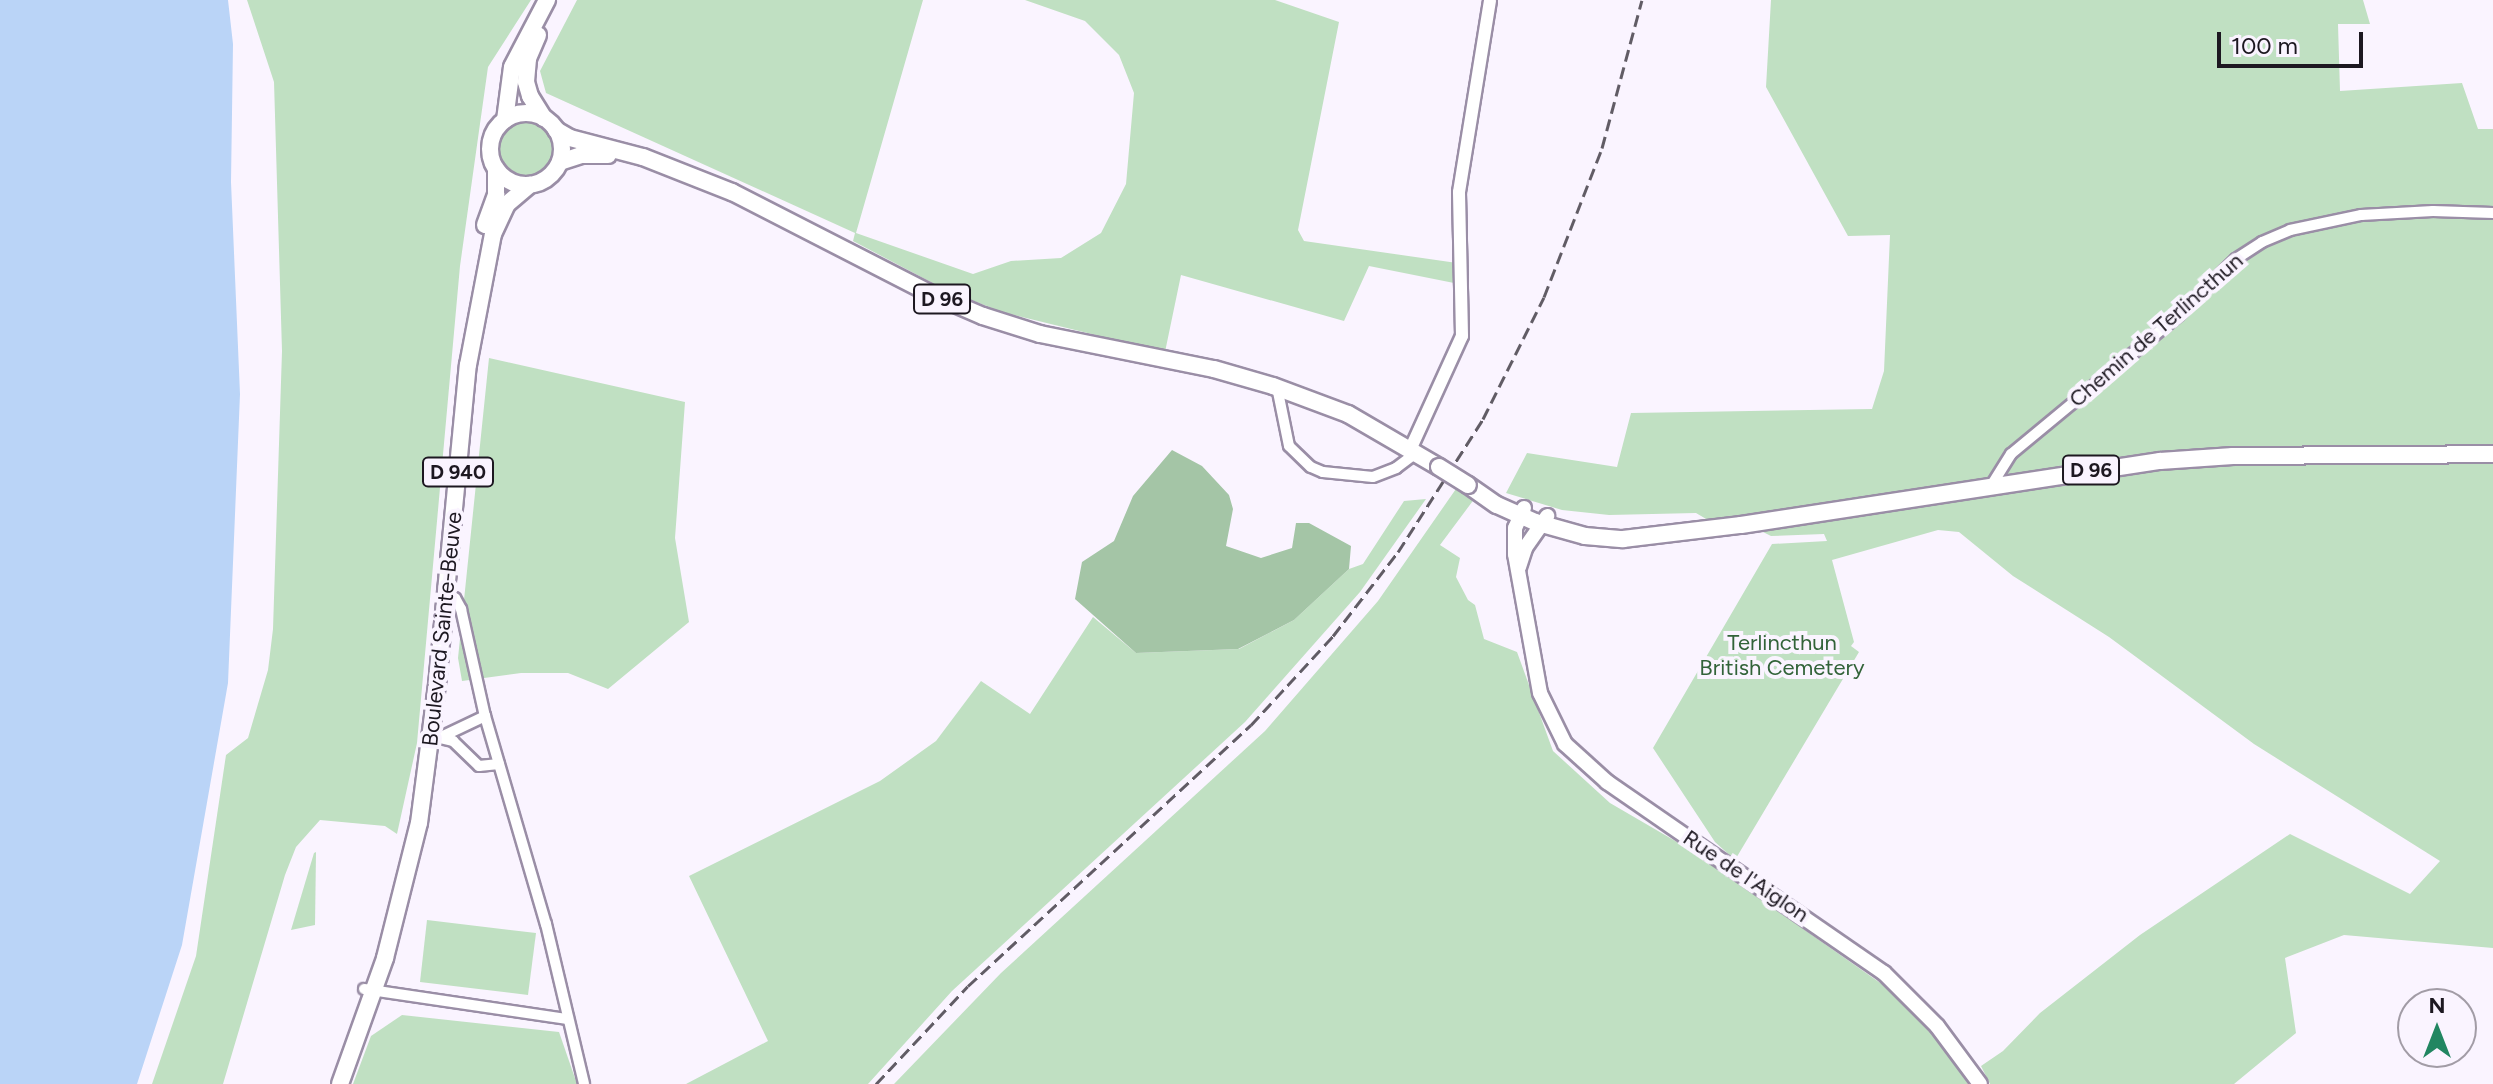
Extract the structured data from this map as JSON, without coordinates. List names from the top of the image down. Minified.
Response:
{"streets":{"main road":["D 96","D 940","Boulevard Sainte-Beuve","Rue de l'Aiglon"],"street":["Chemin de Terlincthun"]},"crossings":[["D 96","Chemin de Terlincthun"],["D 96","D 940"],["D 96","Rue de l'Aiglon"],["D 940","Boulevard Sainte-Beuve"]],"parks":["Terlincthun British Cemetery"],"scale_bar":"100 m","north":"top"}
